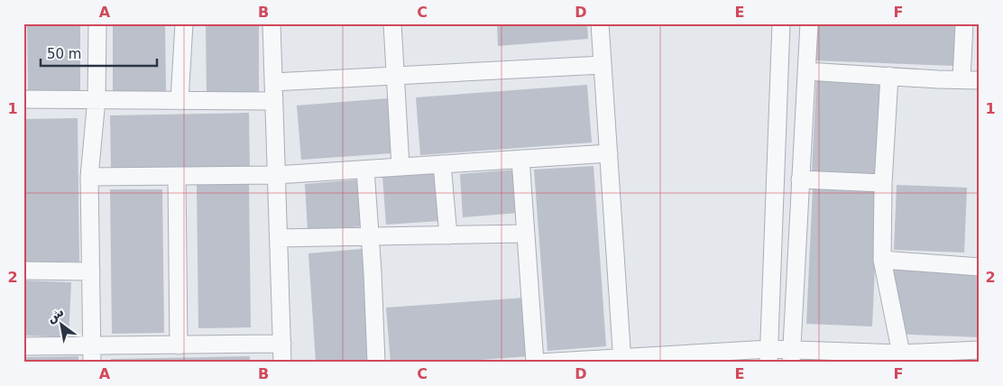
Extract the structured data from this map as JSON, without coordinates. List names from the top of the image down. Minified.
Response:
{"scale_bar":"50 m","north":"top left","grid":{"columns":["A","B","C","D","E","F"],"rows":["1","2"]}}
